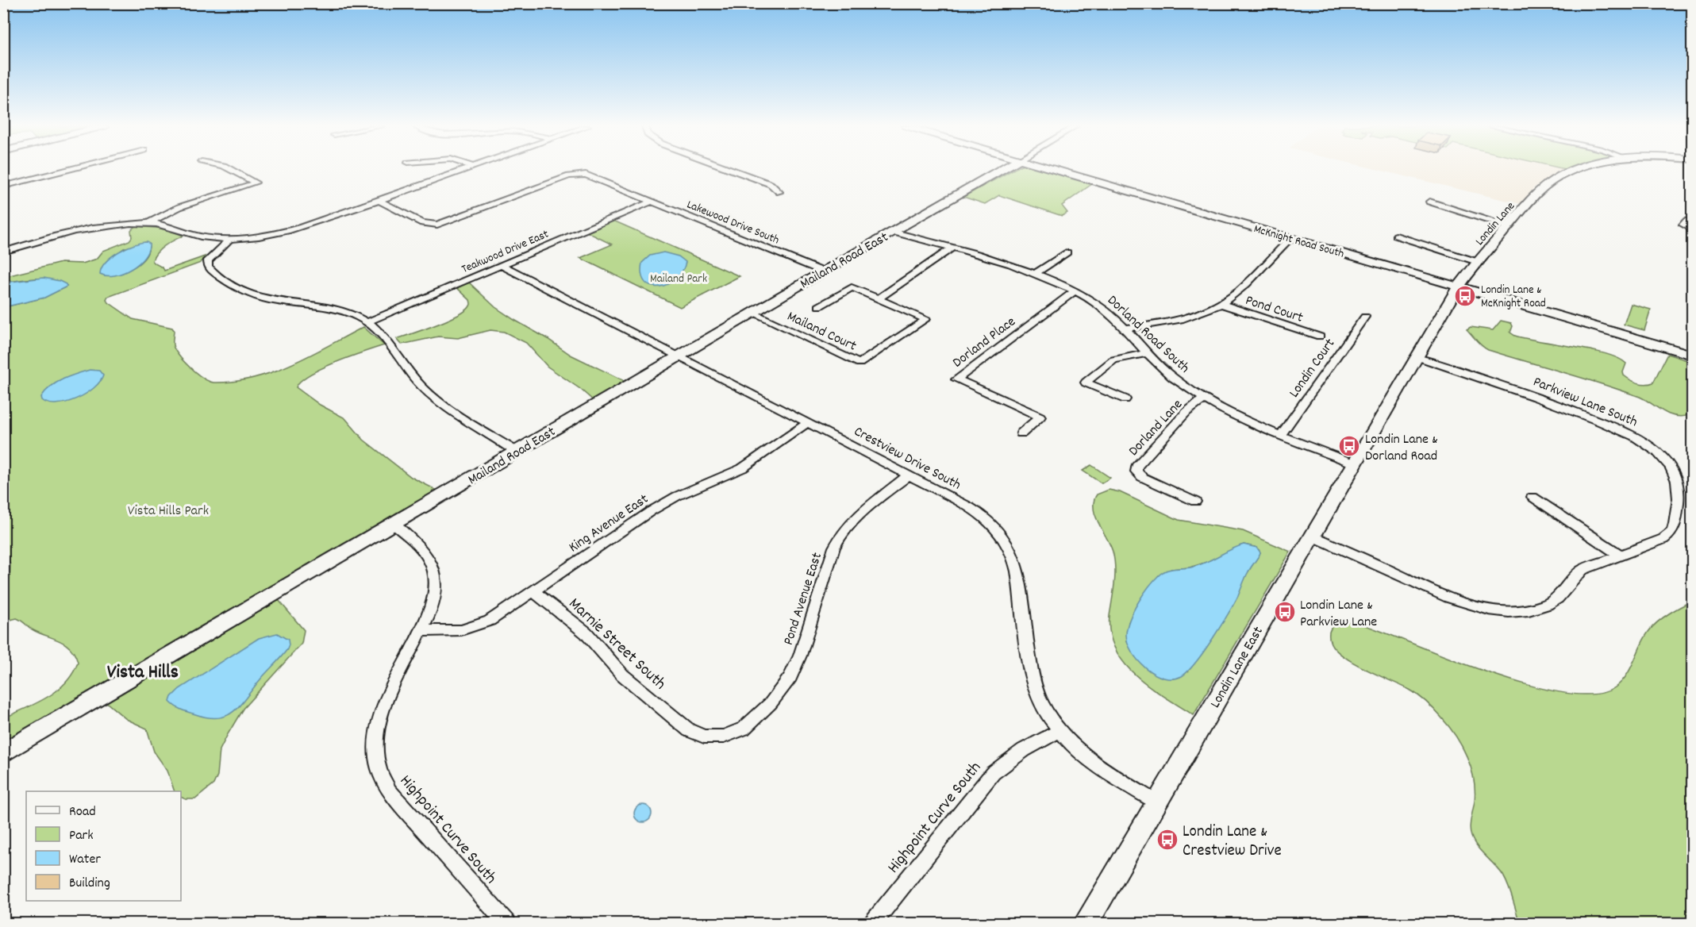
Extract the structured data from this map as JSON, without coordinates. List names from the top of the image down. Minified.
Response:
{"streets":{"street":["Lakewood Drive South","Londin Lane","McKnight Road South","Teakwood Drive East","Mailand Road East","Pond Court","Mailand Court","Dorland Road South","Dorland Place","Londin Court","Parkview Lane South","Dorland Lane","Crestview Drive South","King Avenue East","Pond Avenue East","Marnie Street South","Londin Lane East","Highpoint Curve South"]},"crossings":[["Lakewood Drive South","Teakwood Drive East"],["Lakewood Drive South","Mailand Road East"],["Londin Lane","McKnight Road South"],["Londin Lane","Londin Lane East"],["McKnight Road South","Londin Lane East"],["Teakwood Drive East","Crestview Drive South"],["Mailand Road East","Mailand Court"],["Mailand Road East","Dorland Road South"],["Mailand Road East","Crestview Drive South"],["Mailand Road East","Highpoint Curve South"],["Dorland Road South","Dorland Place"],["Dorland Road South","Londin Court"],["Dorland Road South","Dorland Lane"],["Dorland Road South","Londin Lane East"],["Parkview Lane South","Londin Lane East"],["Crestview Drive South","King Avenue East"],["Crestview Drive South","Pond Avenue East"],["Crestview Drive South","Londin Lane East"],["Crestview Drive South","Highpoint Curve South"],["King Avenue East","Marnie Street South"],["King Avenue East","Highpoint Curve South"],["Pond Avenue East","Marnie Street South"]],"districts":["Vista Hills"],"parks":["Mailand Park","Vista Hills Park"],"places":{"bus stop":["Londin Lane & McKnight Road","Londin Lane & Dorland Road","Londin Lane & Parkview Lane","Londin Lane & Crestview Drive"]},"legend":["Road","Park","Water","Building"]}
